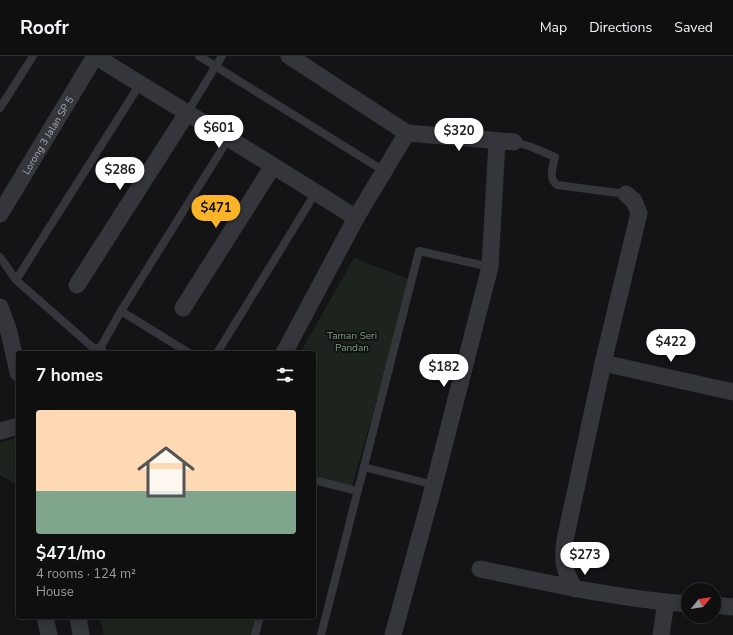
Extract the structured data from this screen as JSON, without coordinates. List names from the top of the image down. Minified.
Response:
{"streets":{"street":["Lorong 3 Jalan SP 5"]},"parks":["Taman Seri Pandan"],"north":"top right","page":{"header":"Roofr","nav":["Map","Directions","Saved"],"price":["$601","$320","$286","$471","$422","$182","$273"],"heading":"7 homes","list":[{"name":"$471/mo","note":"4 rooms · 124 m² · House"}]}}
